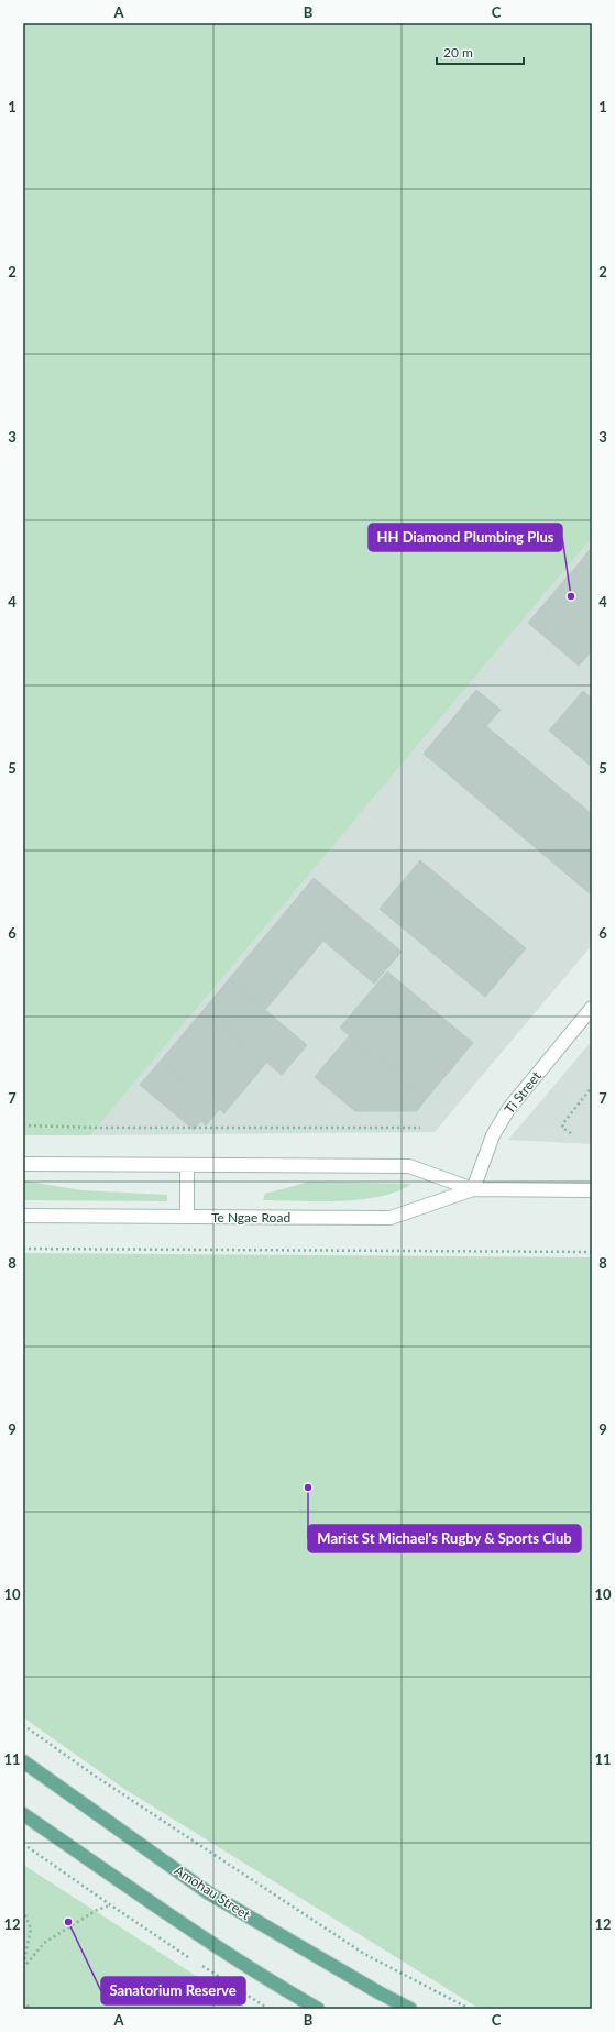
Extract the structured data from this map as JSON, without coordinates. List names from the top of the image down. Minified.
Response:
{"streets":{"main road":["Amohau Street"],"street":["Ti Street","Te Ngae Road"]},"crossings":[["Ti Street","Te Ngae Road"]],"places":["HH Diamond Plumbing Plus","Marist St Michael's Rugby & Sports Club","Sanatorium Reserve"],"scale_bar":"20 m","grid":{"columns":["A","B","C"],"rows":["1","2","3","4","5","6","7","8","9","10","11","12"]}}
